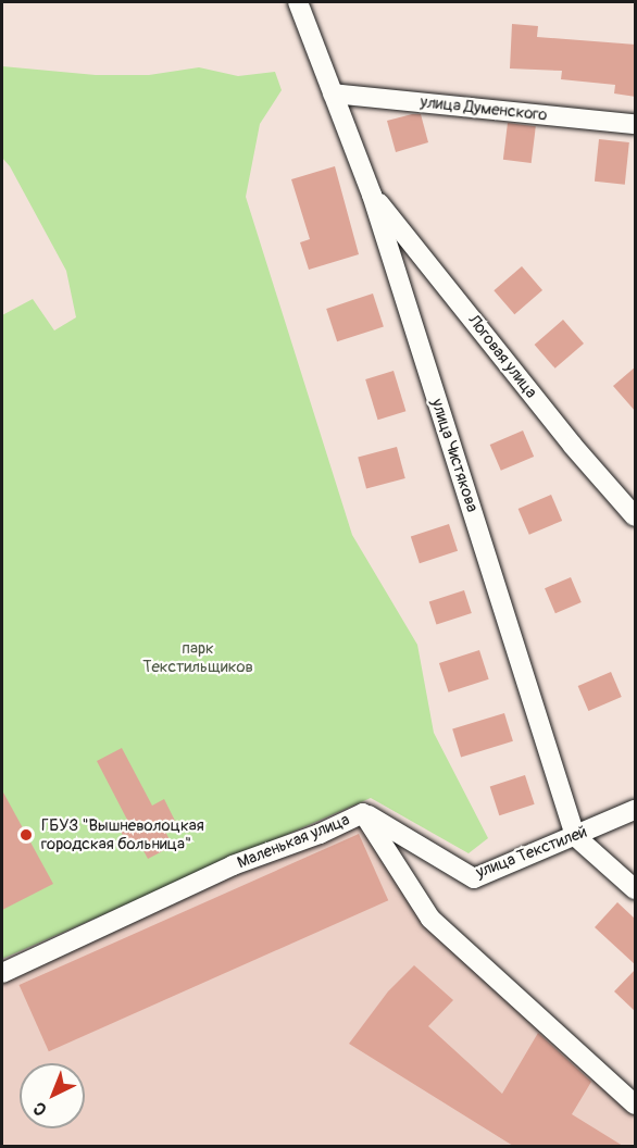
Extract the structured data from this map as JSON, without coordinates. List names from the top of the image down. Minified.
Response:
{"streets":{"street":["улица Думенского","Логовая улица","улица Чистякова","Маленькая улица","улица Текстилей"]},"crossings":[["улица Думенского","улица Чистякова"],["Логовая улица","улица Чистякова"],["улица Чистякова","улица Текстилей"],["Маленькая улица","улица Текстилей"]],"parks":["парк Текстильщиков"],"places":["ГБУЗ \"Вышневолоцкая городская больница\""],"north":"bottom left"}
